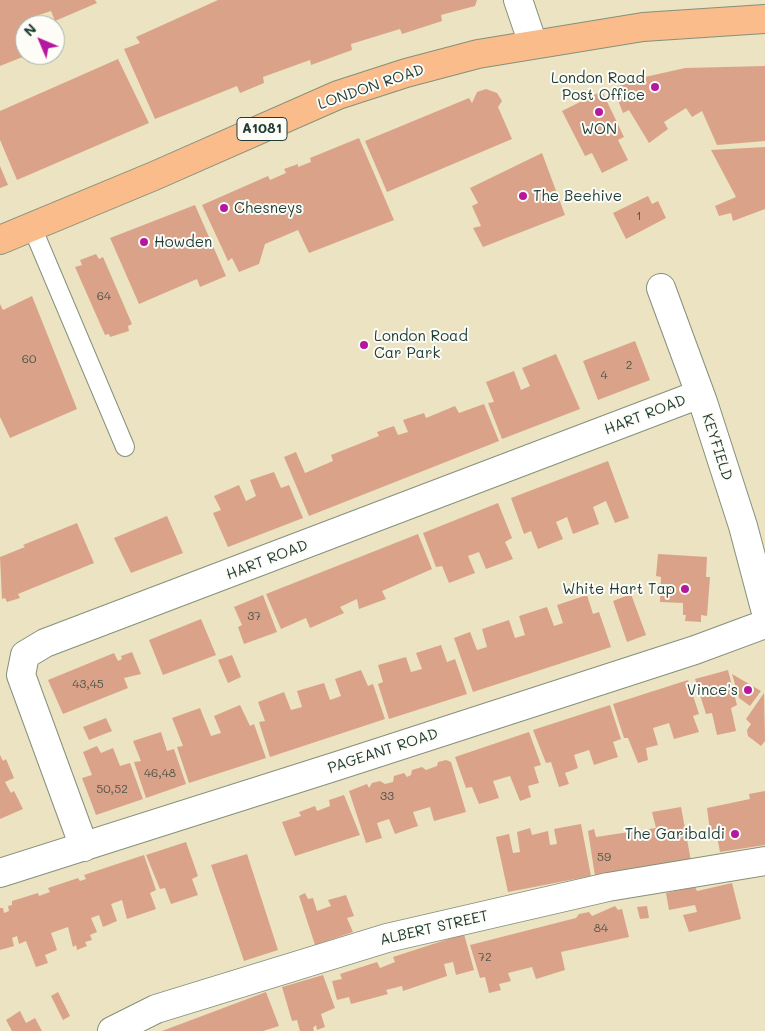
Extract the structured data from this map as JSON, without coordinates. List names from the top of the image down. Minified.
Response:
{"streets":{"main road":["LONDON ROAD","A1081"],"street":["HART ROAD","KEYFIELD","PAGEANT ROAD","ALBERT STREET"]},"crossings":[["HART ROAD","KEYFIELD"],["HART ROAD","PAGEANT ROAD"]],"places":["London Road Post Office","WON","The Beehive","Chesneys","Howden","London Road Car Park","White Hart Tap","Vince's","The Garibaldi"],"house_numbers":["1","64","60","2","4","37","43,45","46,48","50,52","33","59","84","72"],"north":"top left"}
